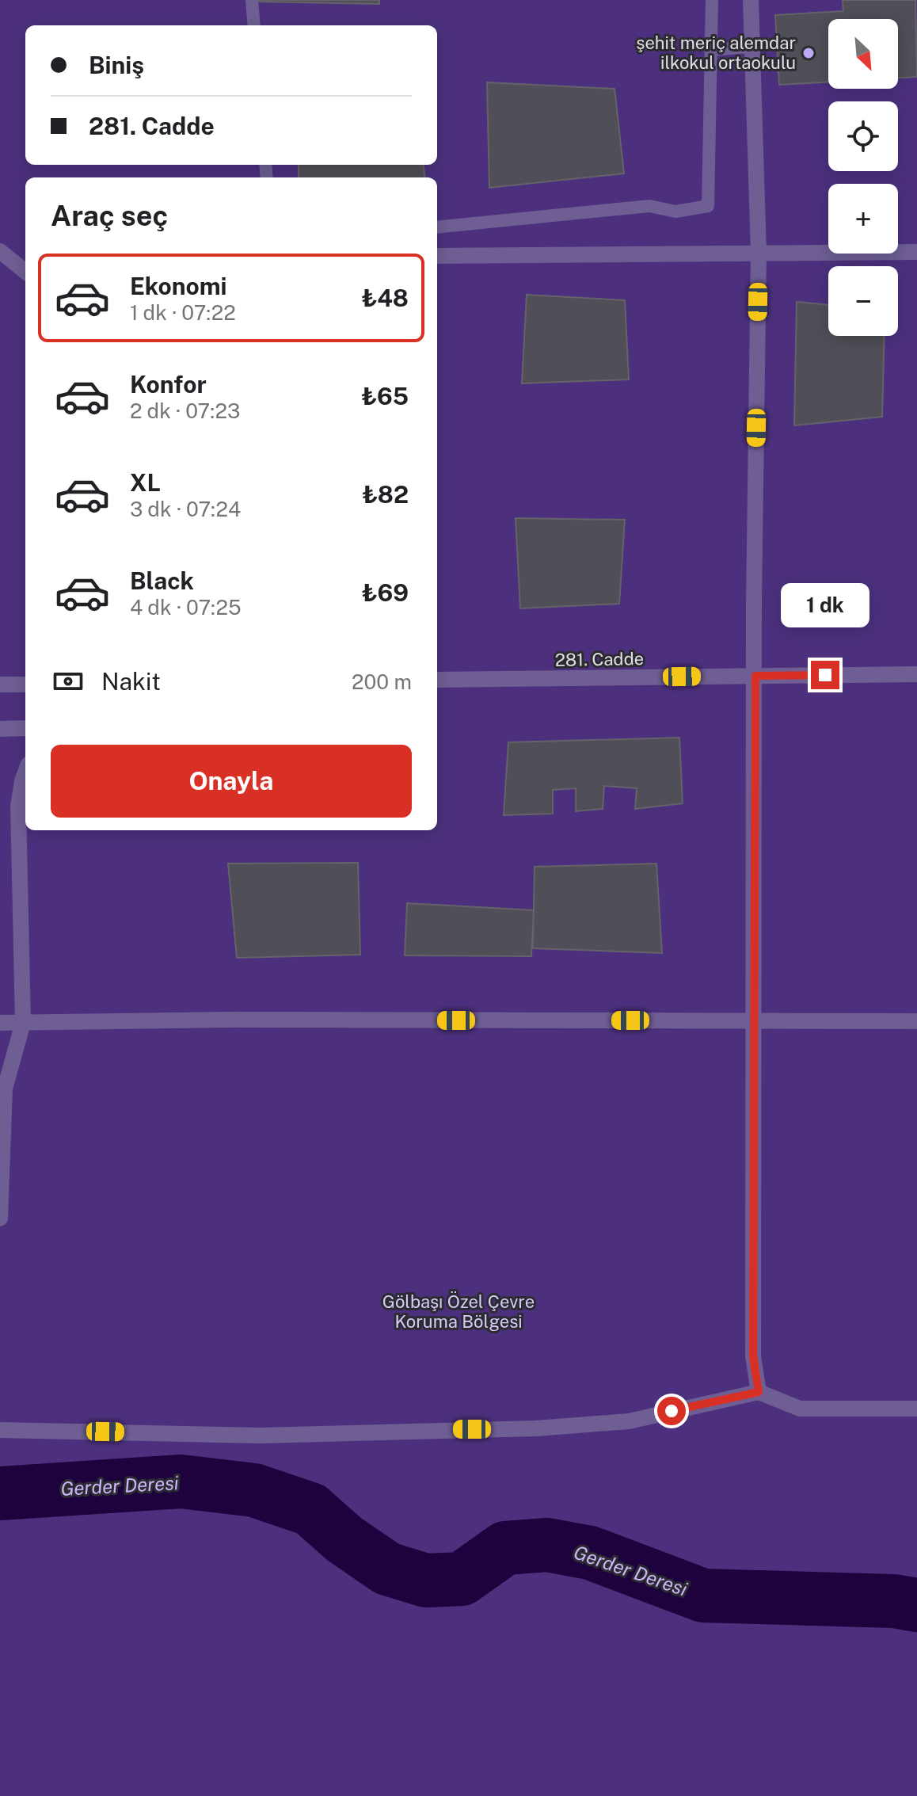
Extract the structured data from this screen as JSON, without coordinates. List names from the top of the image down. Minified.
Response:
{"streets":{"street":["281. Cadde"]},"water":["Gerder Deresi"],"parks":["Gölbaşı Özel Çevre Koruma Bölgesi"],"places":["şehit meriç alemdar ilkokul ortaokulu"],"north":"bottom right","page":{"map_buttons":["+","−"],"banner":["Biniş","281. Cadde"],"heading":"Araç seç","list":[{"name":"Ekonomi","note":"1 dk · 07:22","value":"₺48"},{"name":"Konfor","note":"2 dk · 07:23","value":"₺65"},{"name":"XL","note":"3 dk · 07:24","value":"₺82"},{"name":"Black","note":"4 dk · 07:25","value":"₺69"}],"bubble":"1 dk","pay":["Nakit","200 m"],"buttons":"Onayla"}}
